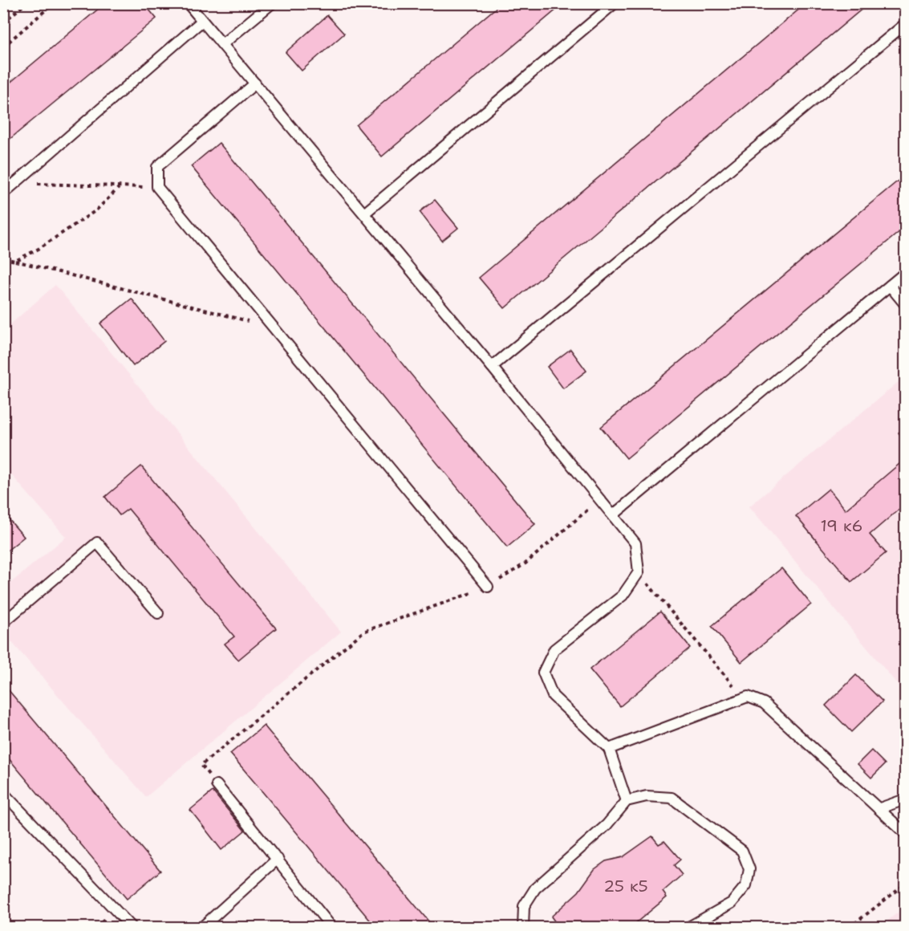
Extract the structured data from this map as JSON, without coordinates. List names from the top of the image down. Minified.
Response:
{"house_numbers":["19 к6","25 к5"]}
